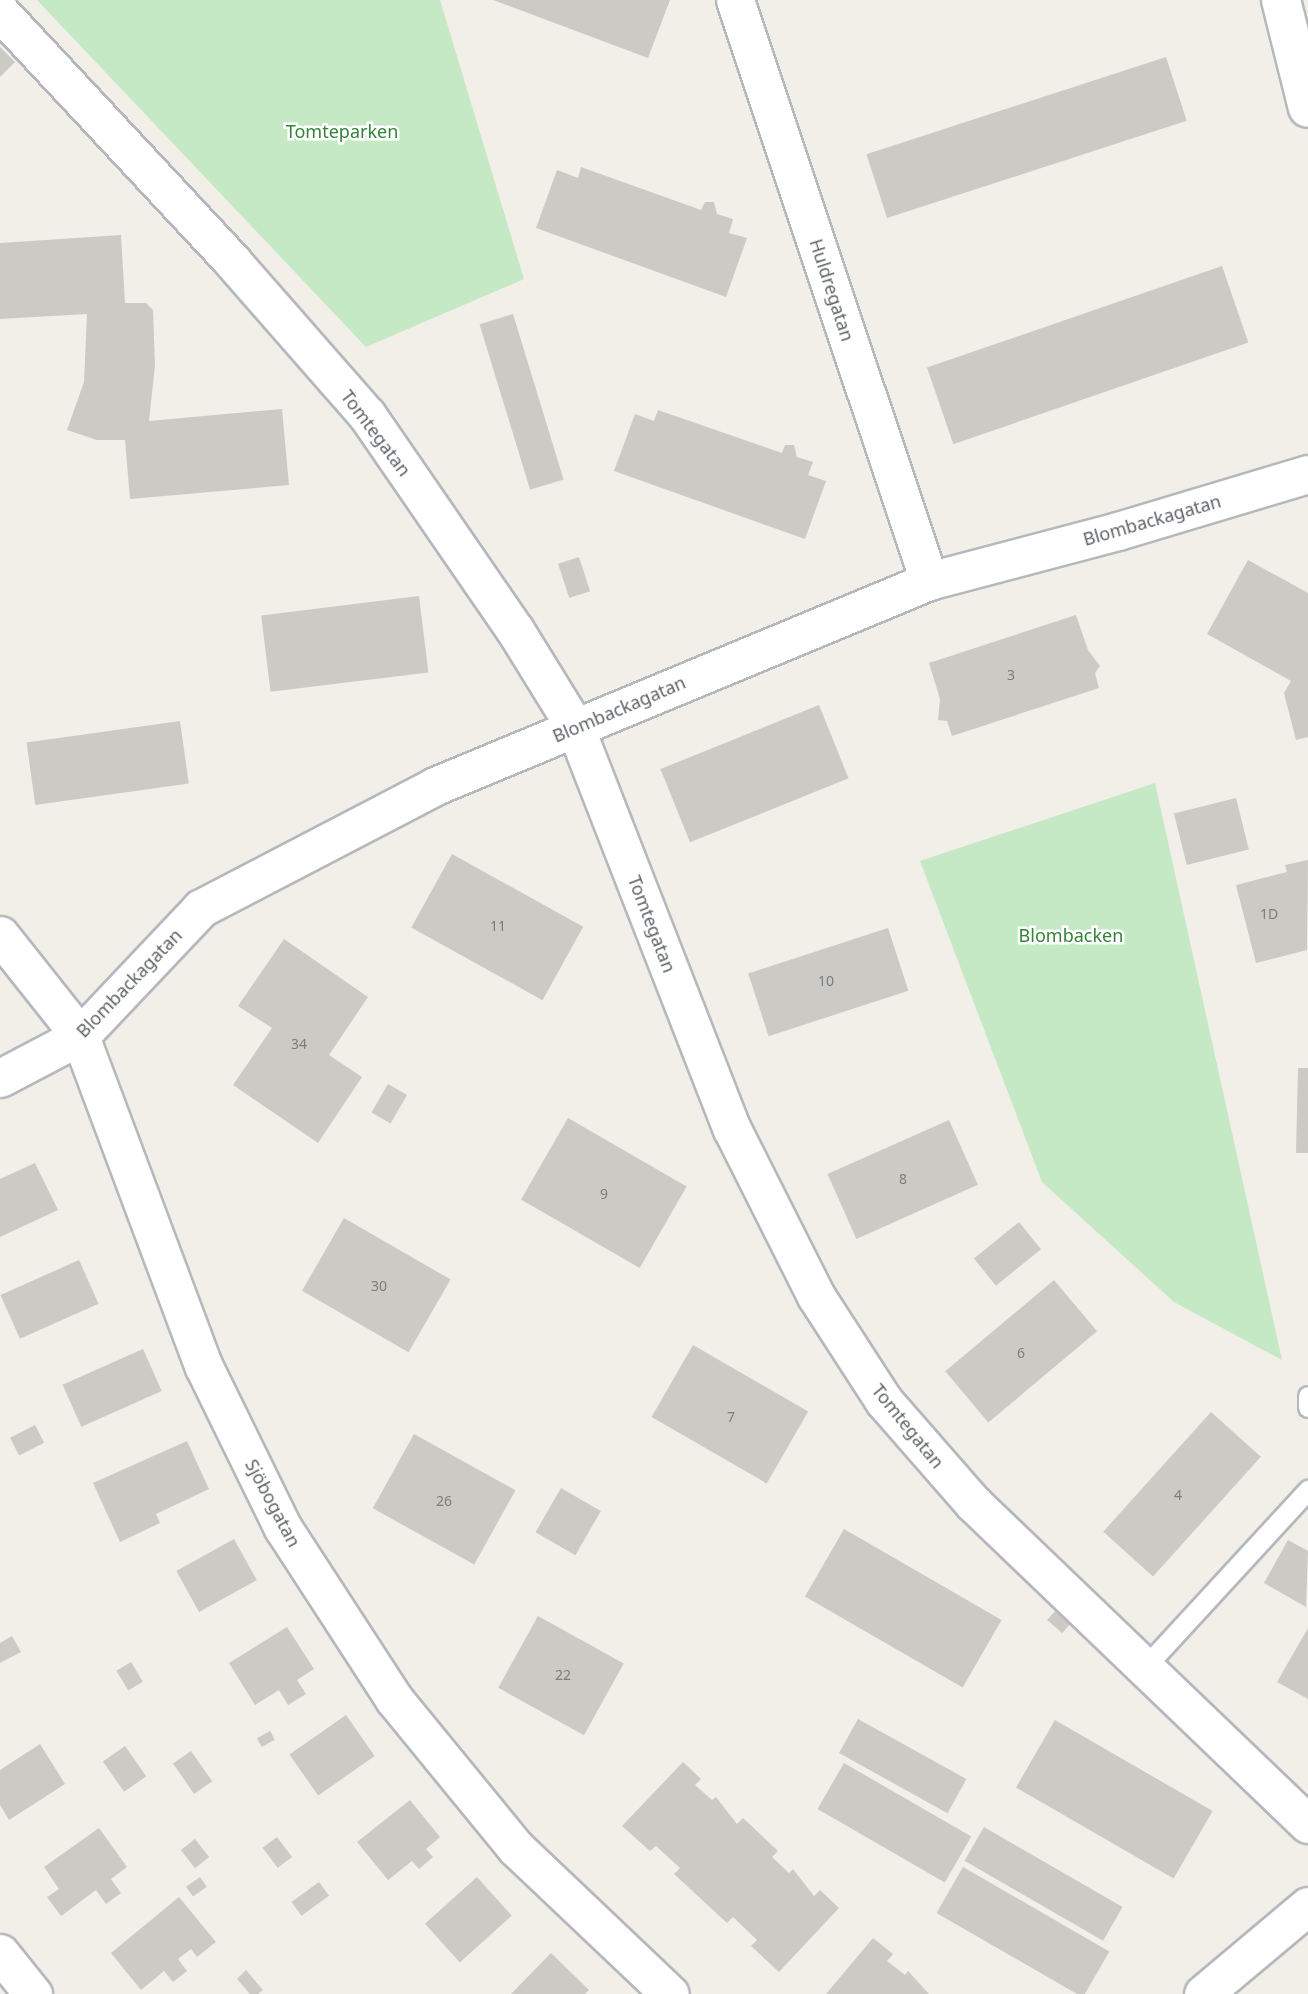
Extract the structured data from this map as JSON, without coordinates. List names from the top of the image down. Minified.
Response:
{"streets":{"street":["Huldregatan","Tomtegatan","Blombackagatan","Sjöbogatan"]},"crossings":[["Huldregatan","Blombackagatan"],["Tomtegatan","Blombackagatan"],["Blombackagatan","Sjöbogatan"]],"parks":["Tomteparken","Blombacken"],"house_numbers":["3","1D","11","10","34","8","9","30","6","7","4","26","22"]}
